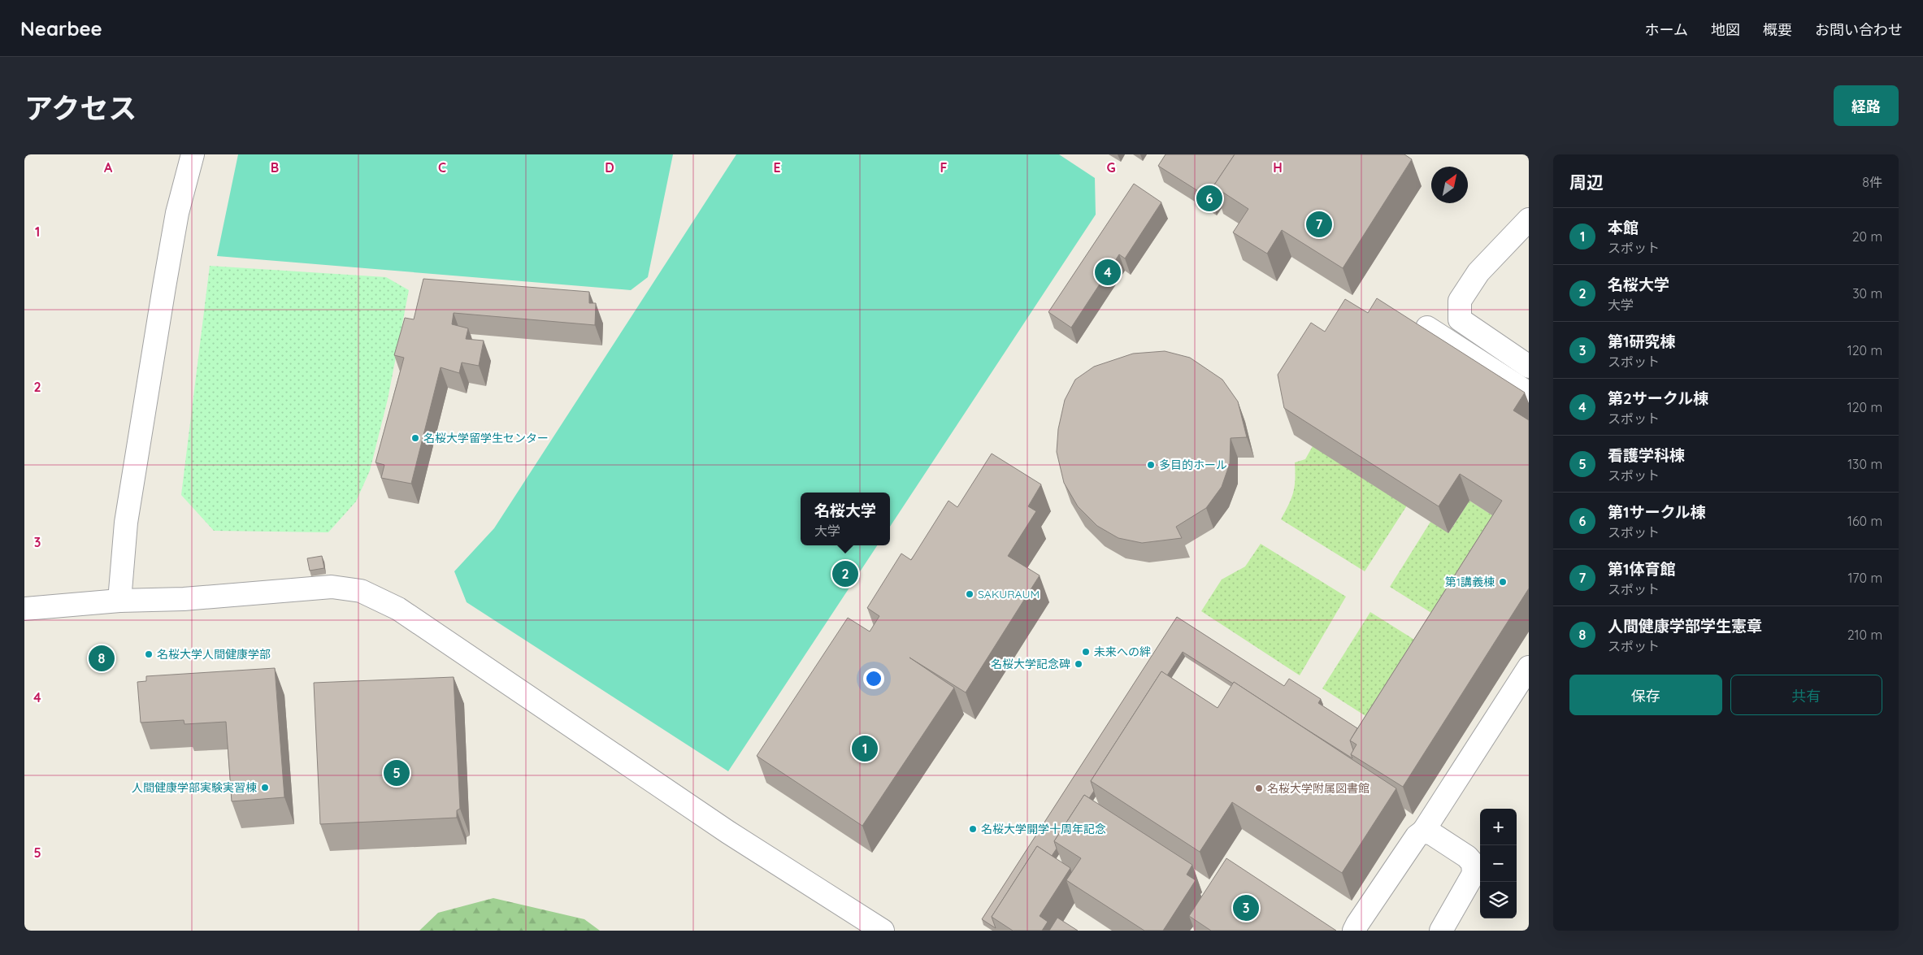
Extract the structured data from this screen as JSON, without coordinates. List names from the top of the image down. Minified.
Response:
{"places":["名桜大学留学生センター","多目的ホール","第1講義棟","SAKURAUM","未来への絆","名桜大学人間健康学部","名桜大学記念碑","人間健康学部実験実習棟","名桜大学附属図書館","名桜大学開学十周年記念"],"north":"top right","page":{"header":"Nearbee","nav":["ホーム","地図","概要","お問い合わせ"],"title":"アクセス","buttons":["経路",["保存","共有"]],"heading":["周辺","8件"],"pins":["6","7","4","2","8","1","5","3"],"list":[{"mark":"1","name":"本館","note":"スポット","value":"20 m"},{"mark":"2","name":"名桜大学","note":"大学","value":"30 m"},{"mark":"3","name":"第1研究棟","note":"スポット","value":"120 m"},{"mark":"4","name":"第2サークル棟","note":"スポット","value":"120 m"},{"mark":"5","name":"看護学科棟","note":"スポット","value":"130 m"},{"mark":"6","name":"第1サークル棟","note":"スポット","value":"160 m"},{"mark":"7","name":"第1体育館","note":"スポット","value":"170 m"},{"mark":"8","name":"人間健康学部学生憲章","note":"スポット","value":"210 m"}],"popup":["名桜大学","大学"],"map_buttons":["+","−"]},"grid":{"columns":["A","B","C","D","E","F","G","H"],"rows":["1","2","3","4","5"]}}
